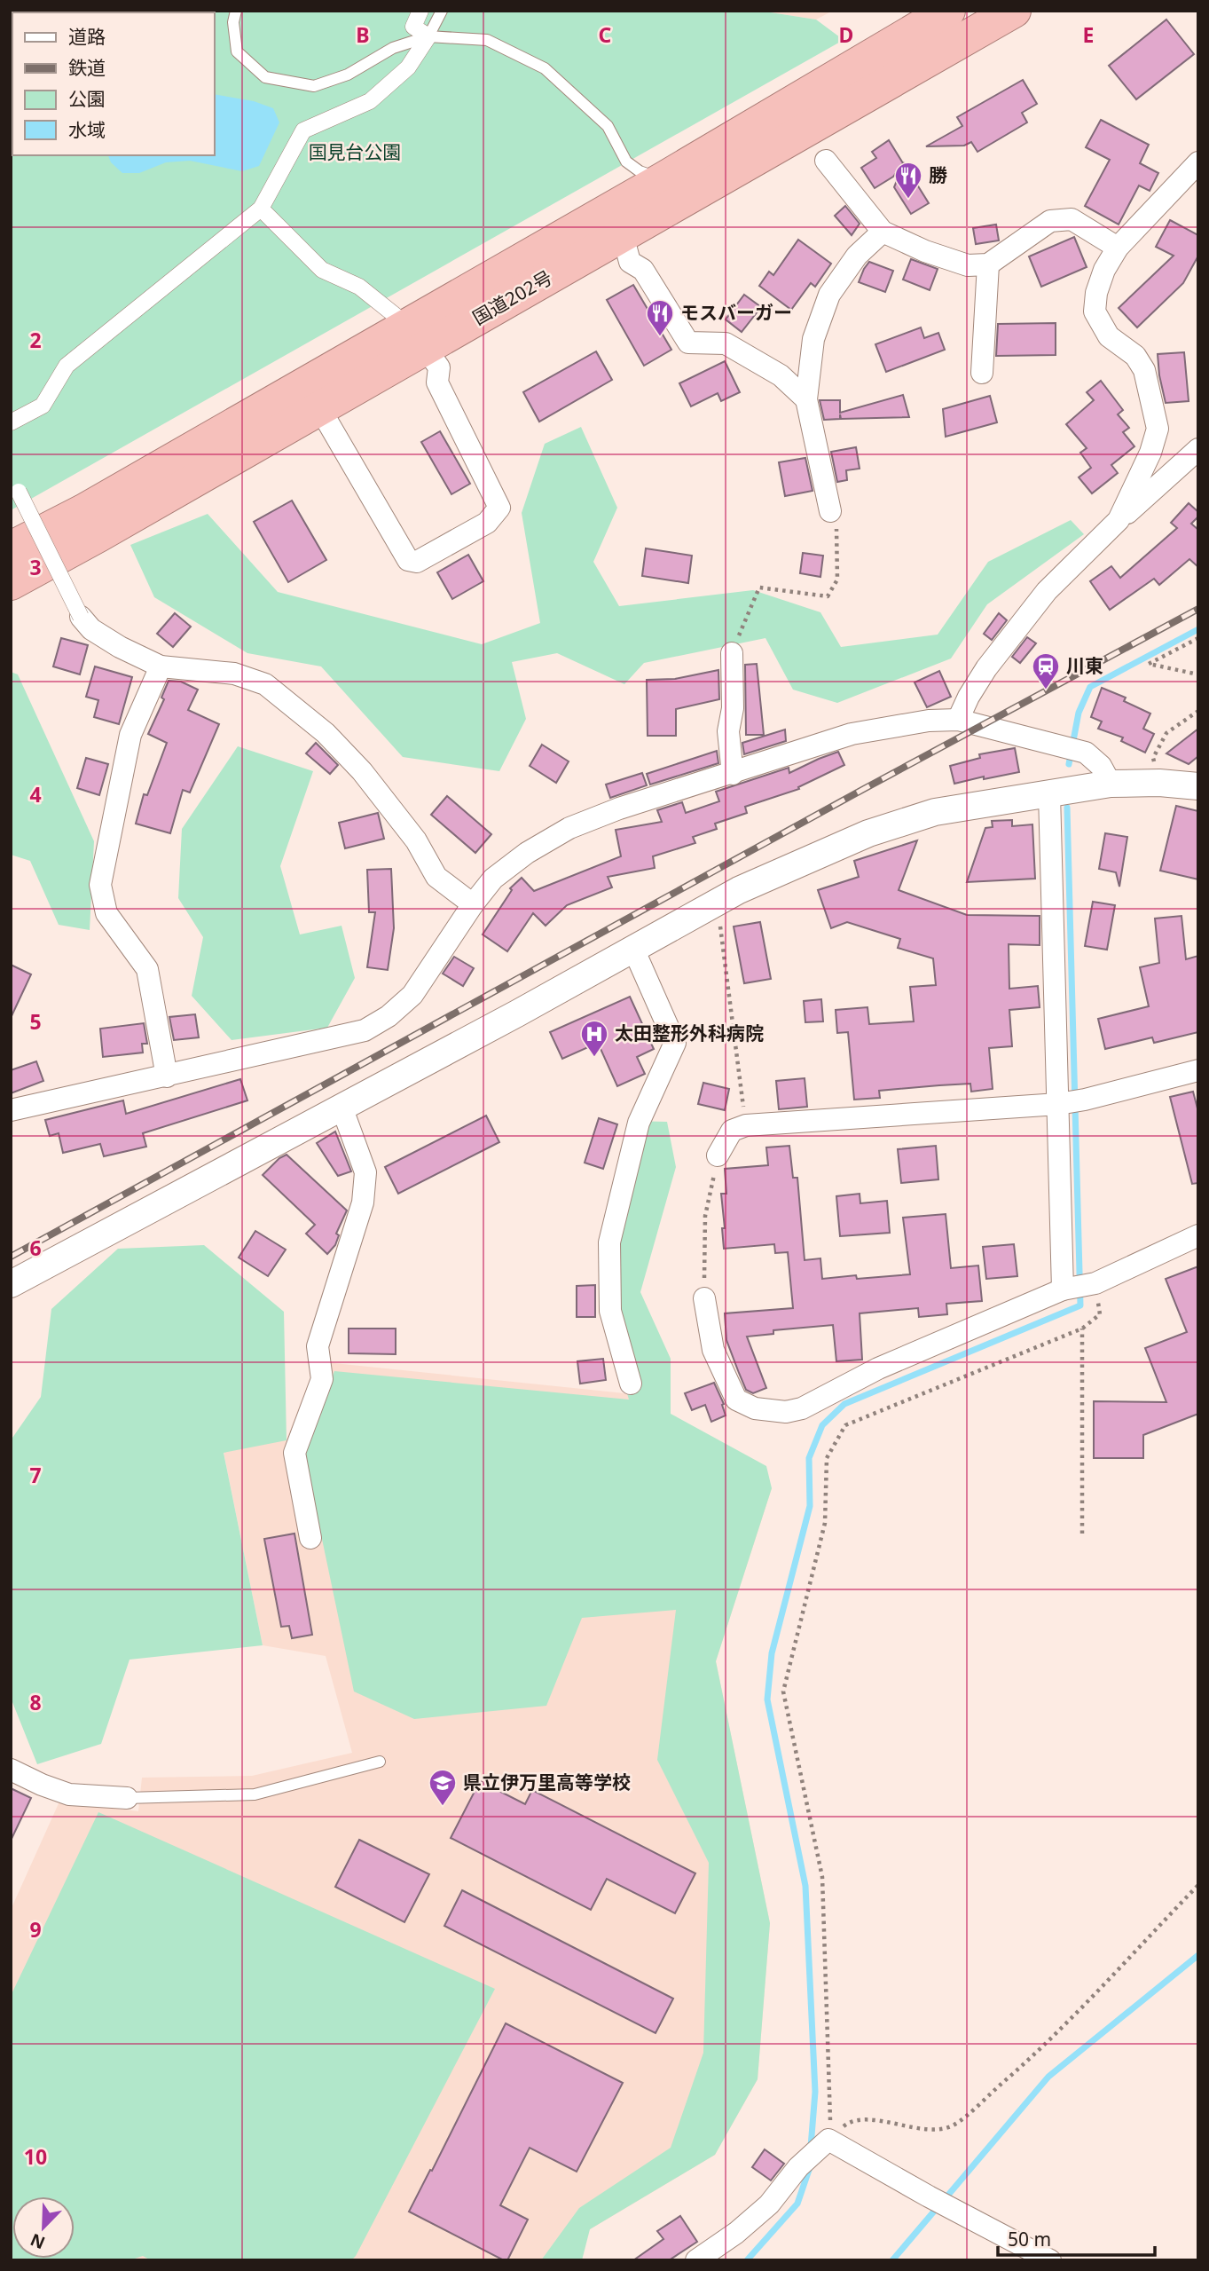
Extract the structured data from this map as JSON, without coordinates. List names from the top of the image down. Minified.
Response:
{"streets":{"highway":["国道202号"]},"parks":["国見台公園"],"places":{"restaurant":["勝","モスバーガー"],"station":["川東"],"hospital":["太田整形外科病院"],"school or university":["県立伊万里高等学校"]},"legend":["道路","鉄道","公園","水域"],"scale_bar":"50 m","north":"bottom left","grid":{"columns":["B","C","D","E"],"rows":["2","3","4","5","6","7","8","9","10"]}}
